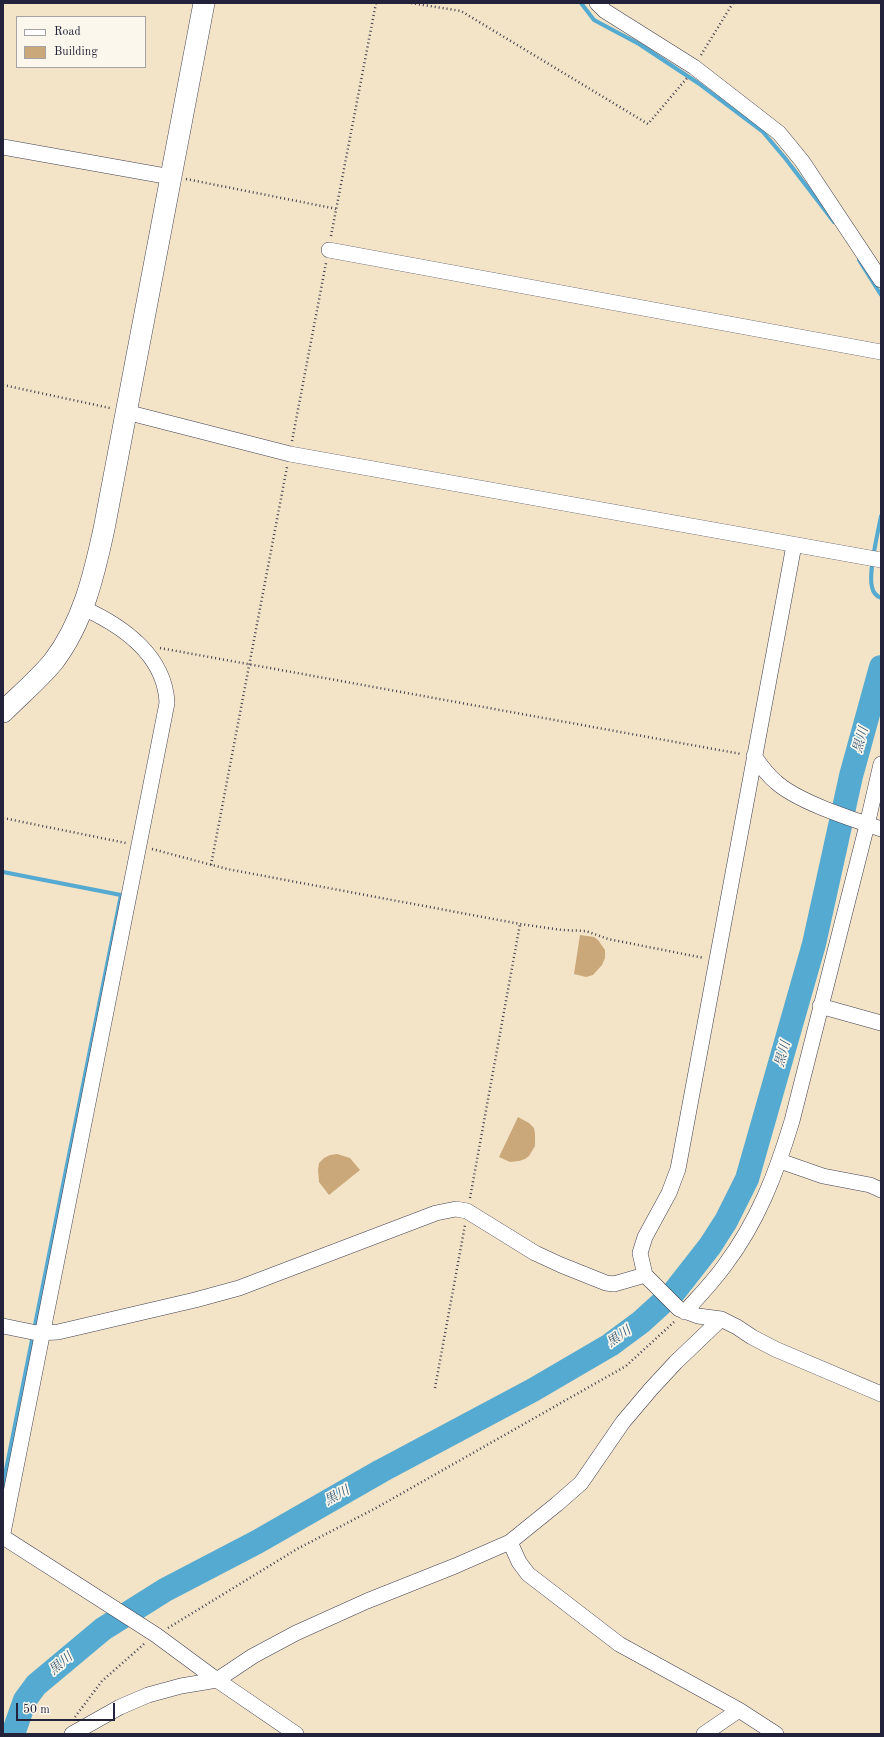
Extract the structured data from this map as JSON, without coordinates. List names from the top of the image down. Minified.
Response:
{"water":["黒川"],"legend":["Road","Building"],"scale_bar":"50 m"}
